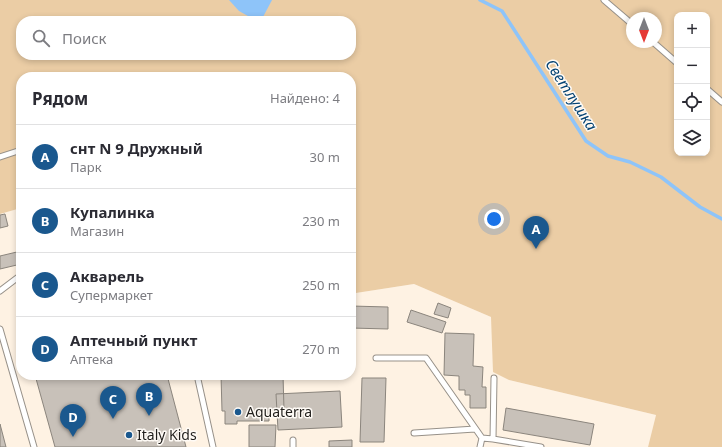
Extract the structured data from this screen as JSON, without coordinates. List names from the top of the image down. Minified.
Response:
{"water":["Светлушка"],"places":["Aquaterra","Italy Kids"],"north":"bottom","page":{"map_buttons":["+","−"],"search":"Поиск","heading":["Рядом","Найдено: 4"],"list":[{"mark":"A","name":"снт N 9 Дружный","note":"Парк","value":"30 m"},{"mark":"B","name":"Купалинка","note":"Магазин","value":"230 m"},{"mark":"C","name":"Акварель","note":"Супермаркет","value":"250 m"},{"mark":"D","name":"Аптечный пункт","note":"Аптека","value":"270 m"}],"pins":["A","B","C","D"]}}
